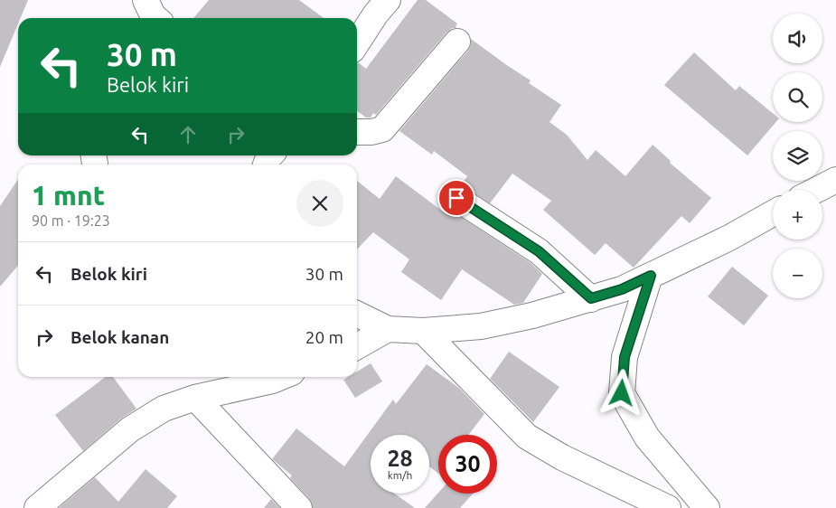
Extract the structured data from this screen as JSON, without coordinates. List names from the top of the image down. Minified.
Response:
{"page":{"map_buttons":["+","−"],"turn":["30 m","Belok kiri"],"heading":["1 mnt","90 m · 19:23"],"list":[{"name":"Belok kiri","value":"30 m"},{"name":"Belok kanan","value":"20 m"}],"speed":"28 km/h","limit":"30"}}
